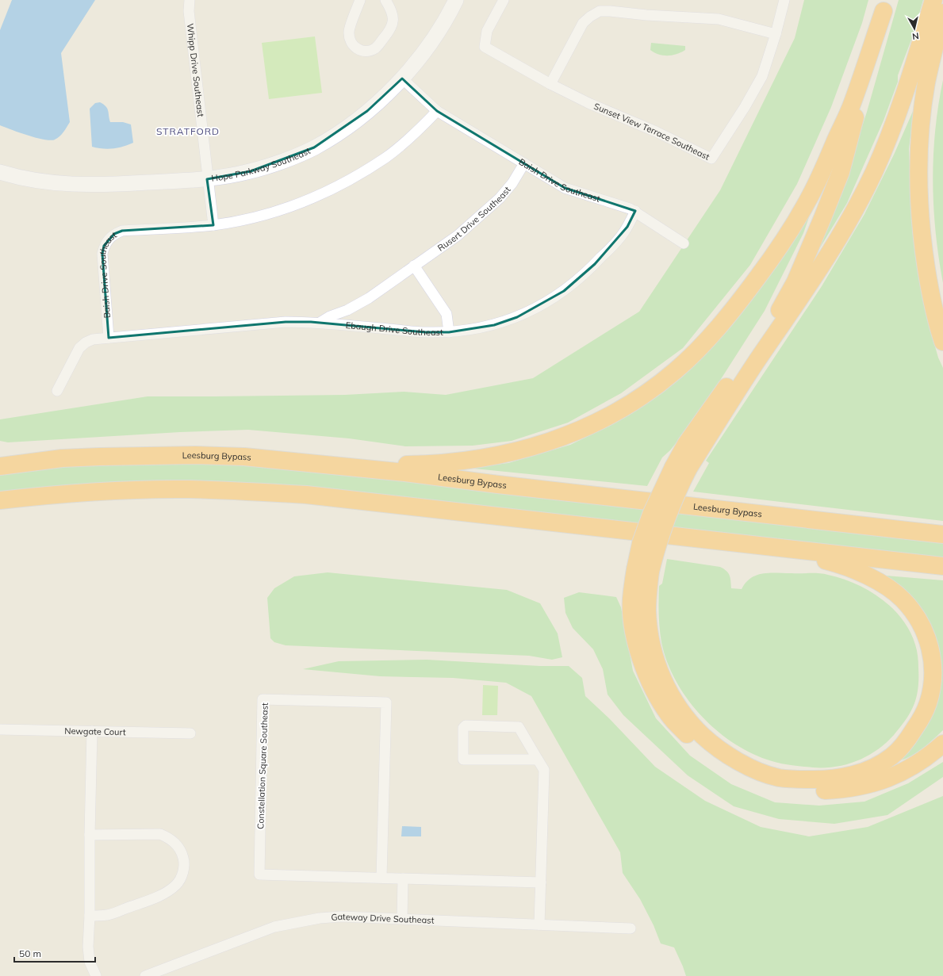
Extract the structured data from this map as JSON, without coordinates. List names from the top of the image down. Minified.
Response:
{"streets":{"highway":["Leesburg Bypass"],"street":["Whipp Drive Southeast","Sunset View Terrace Southeast","Hope Parkway Southeast","Baish Drive Southeast","Rusert Drive Southeast","Ebaugh Drive Southeast","Newgate Court","Constellation Square Southeast","Gateway Drive Southeast"]},"crossings":[["Whipp Drive Southeast","Hope Parkway Southeast"],["Hope Parkway Southeast","Baish Drive Southeast"],["Baish Drive Southeast","Rusert Drive Southeast"],["Baish Drive Southeast","Ebaugh Drive Southeast"],["Rusert Drive Southeast","Ebaugh Drive Southeast"]],"districts":["STRATFORD"],"scale_bar":"50 m","north":"bottom"}
